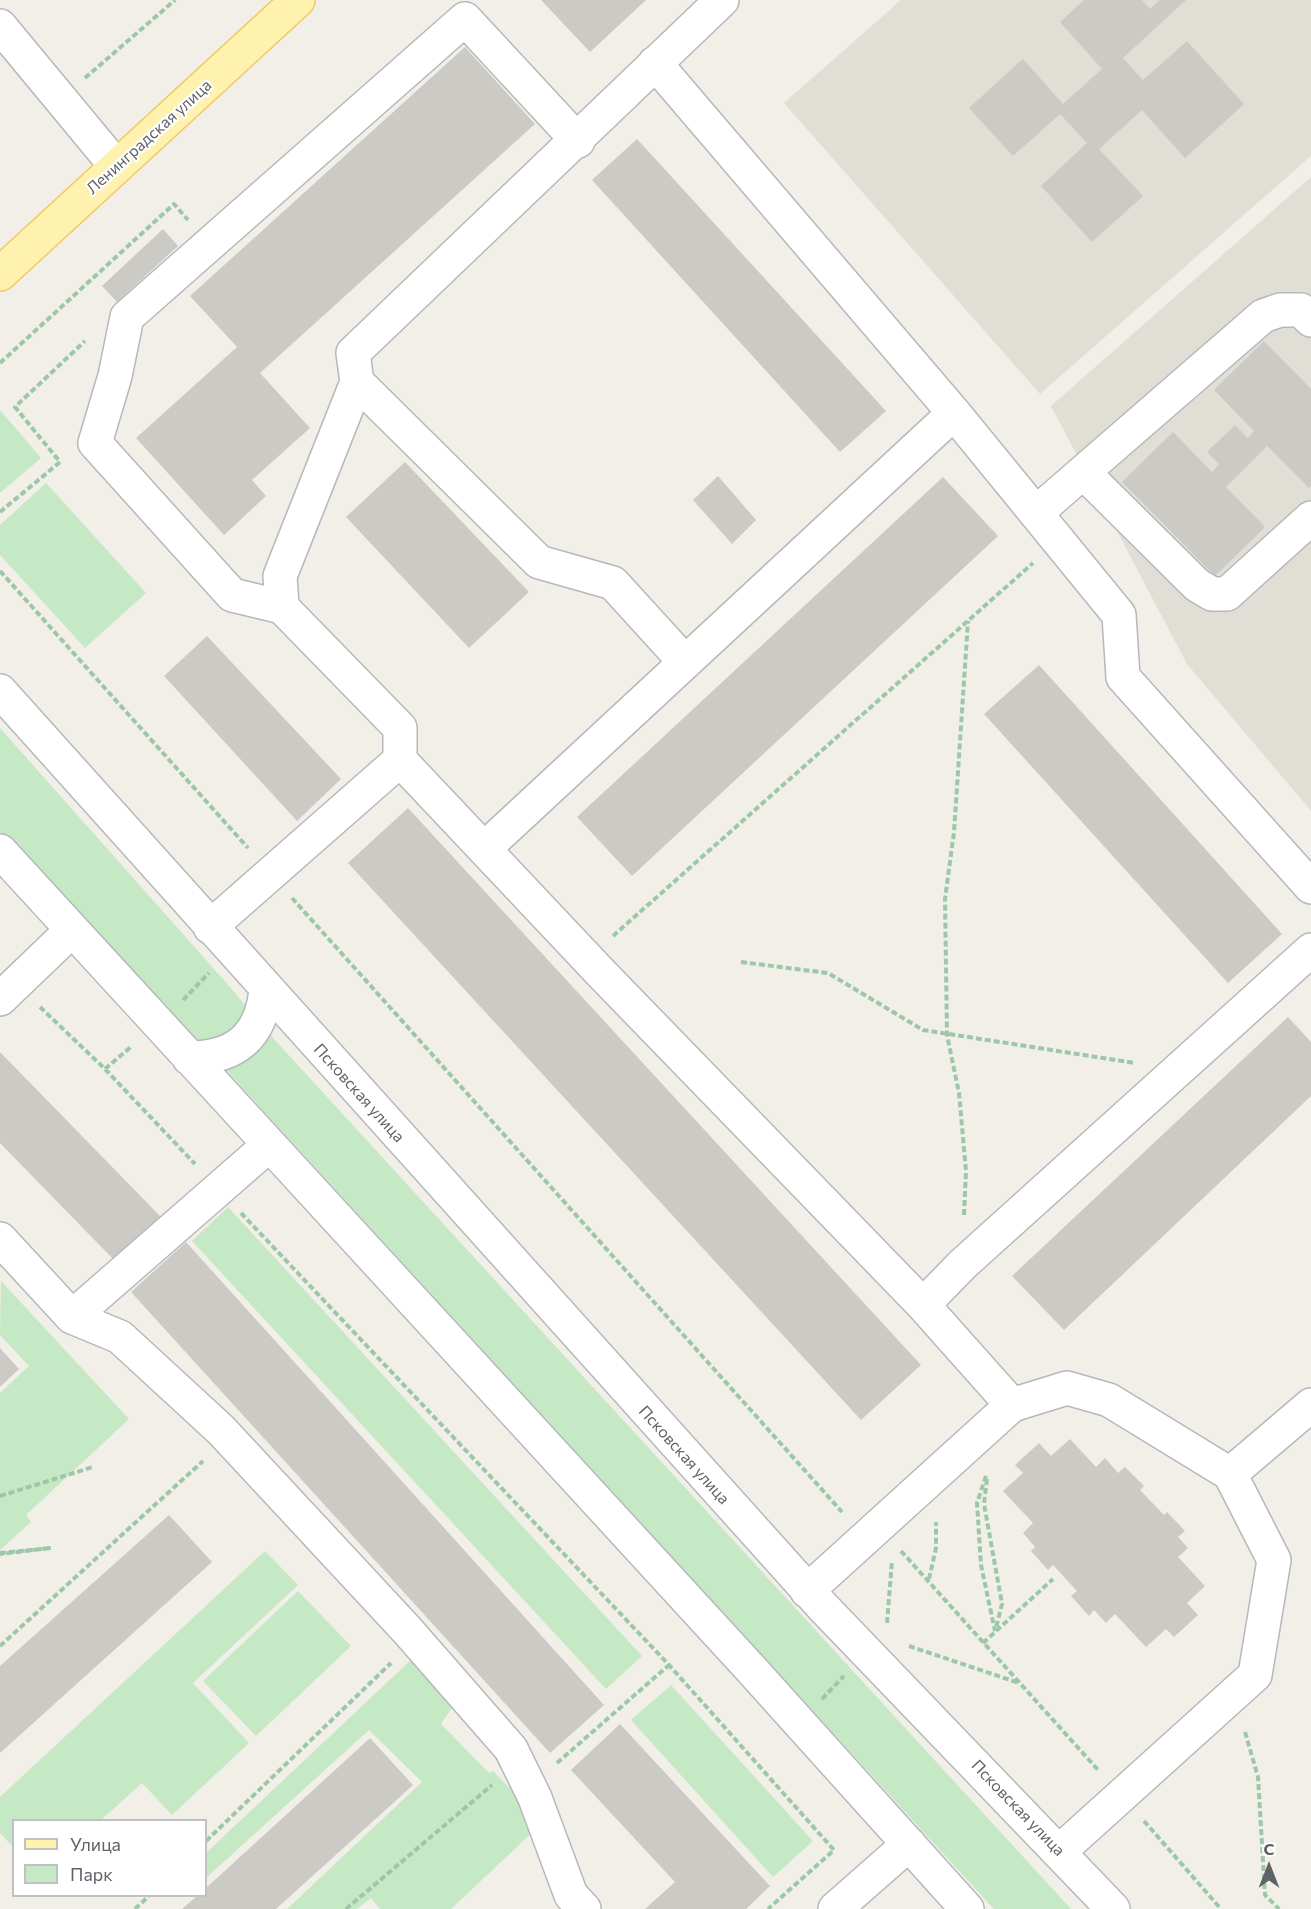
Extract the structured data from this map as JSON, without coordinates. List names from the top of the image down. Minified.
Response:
{"streets":{"main road":["Ленинградская улица"],"street":["Псковская улица"]},"legend":["Улица","Парк"],"north":"top"}
